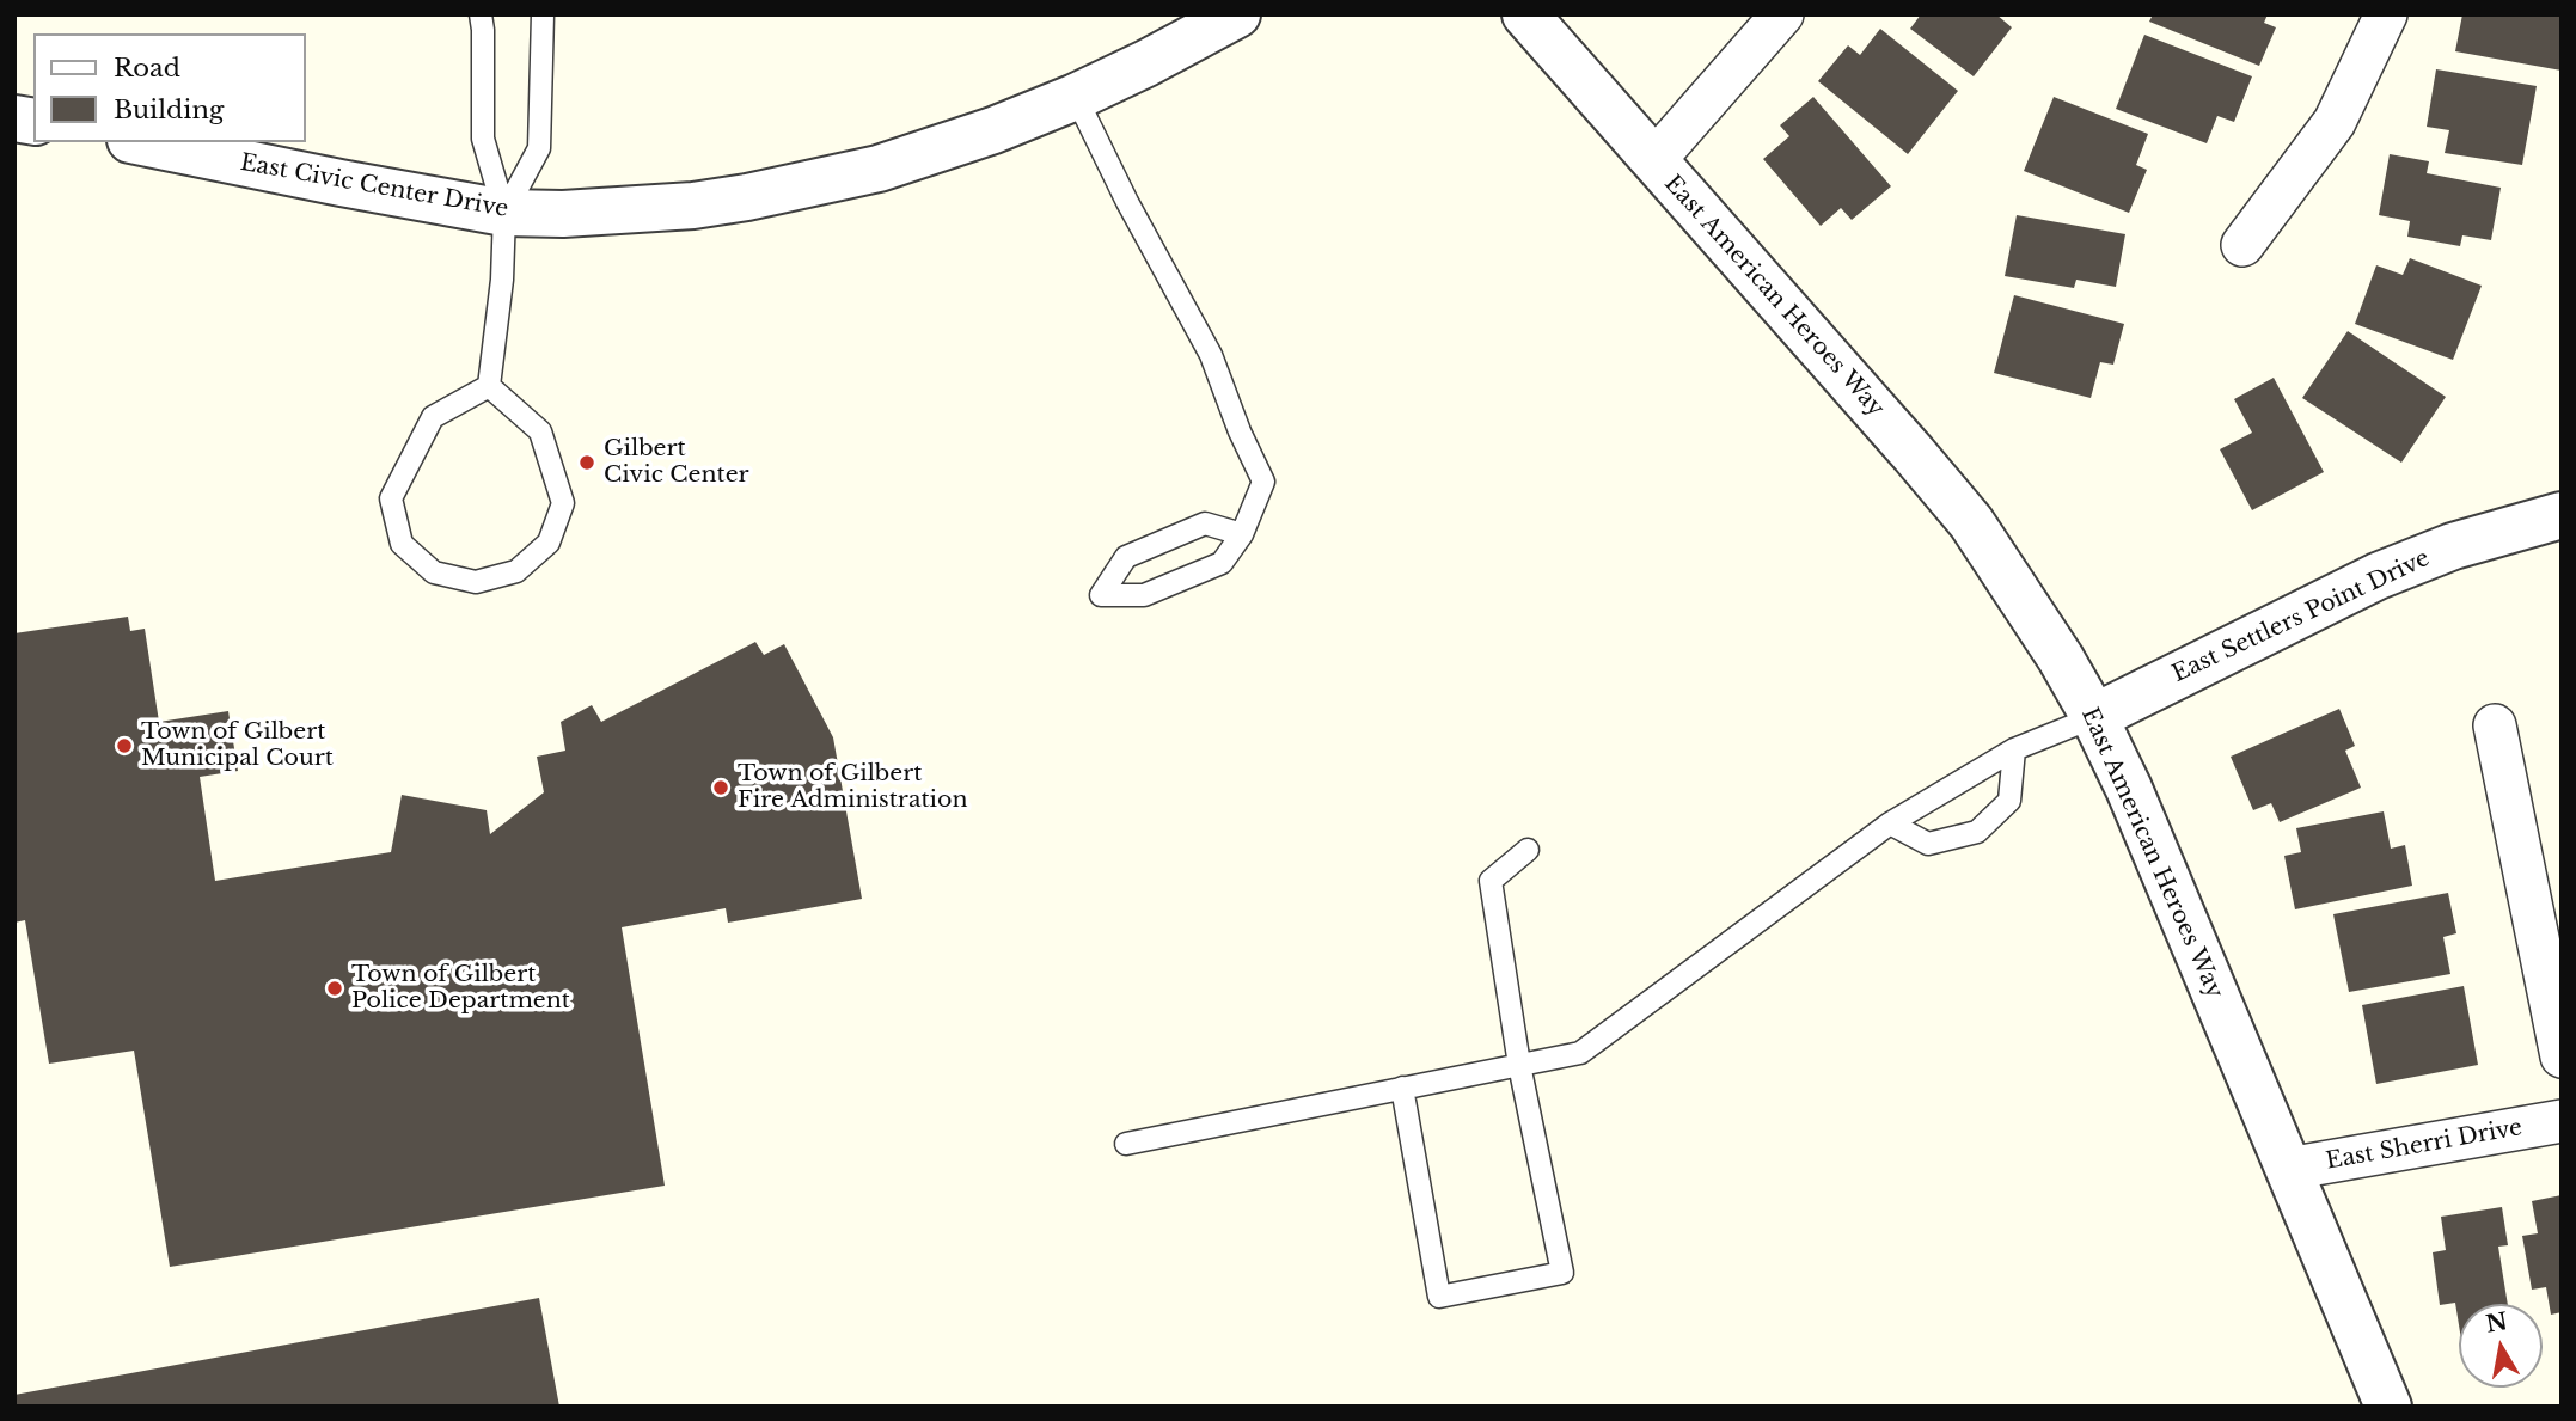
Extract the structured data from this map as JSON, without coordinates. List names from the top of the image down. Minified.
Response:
{"streets":{"street":["East Civic Center Drive","East American Heroes Way","East Settlers Point Drive","East Sherri Drive"]},"crossings":[["East American Heroes Way","East Settlers Point Drive"],["East American Heroes Way","East Sherri Drive"]],"places":["Gilbert Civic Center","Town of Gilbert Municipal Court","Town of Gilbert Fire Administration","Town of Gilbert Police Department"],"legend":["Road","Building"],"north":"top"}
